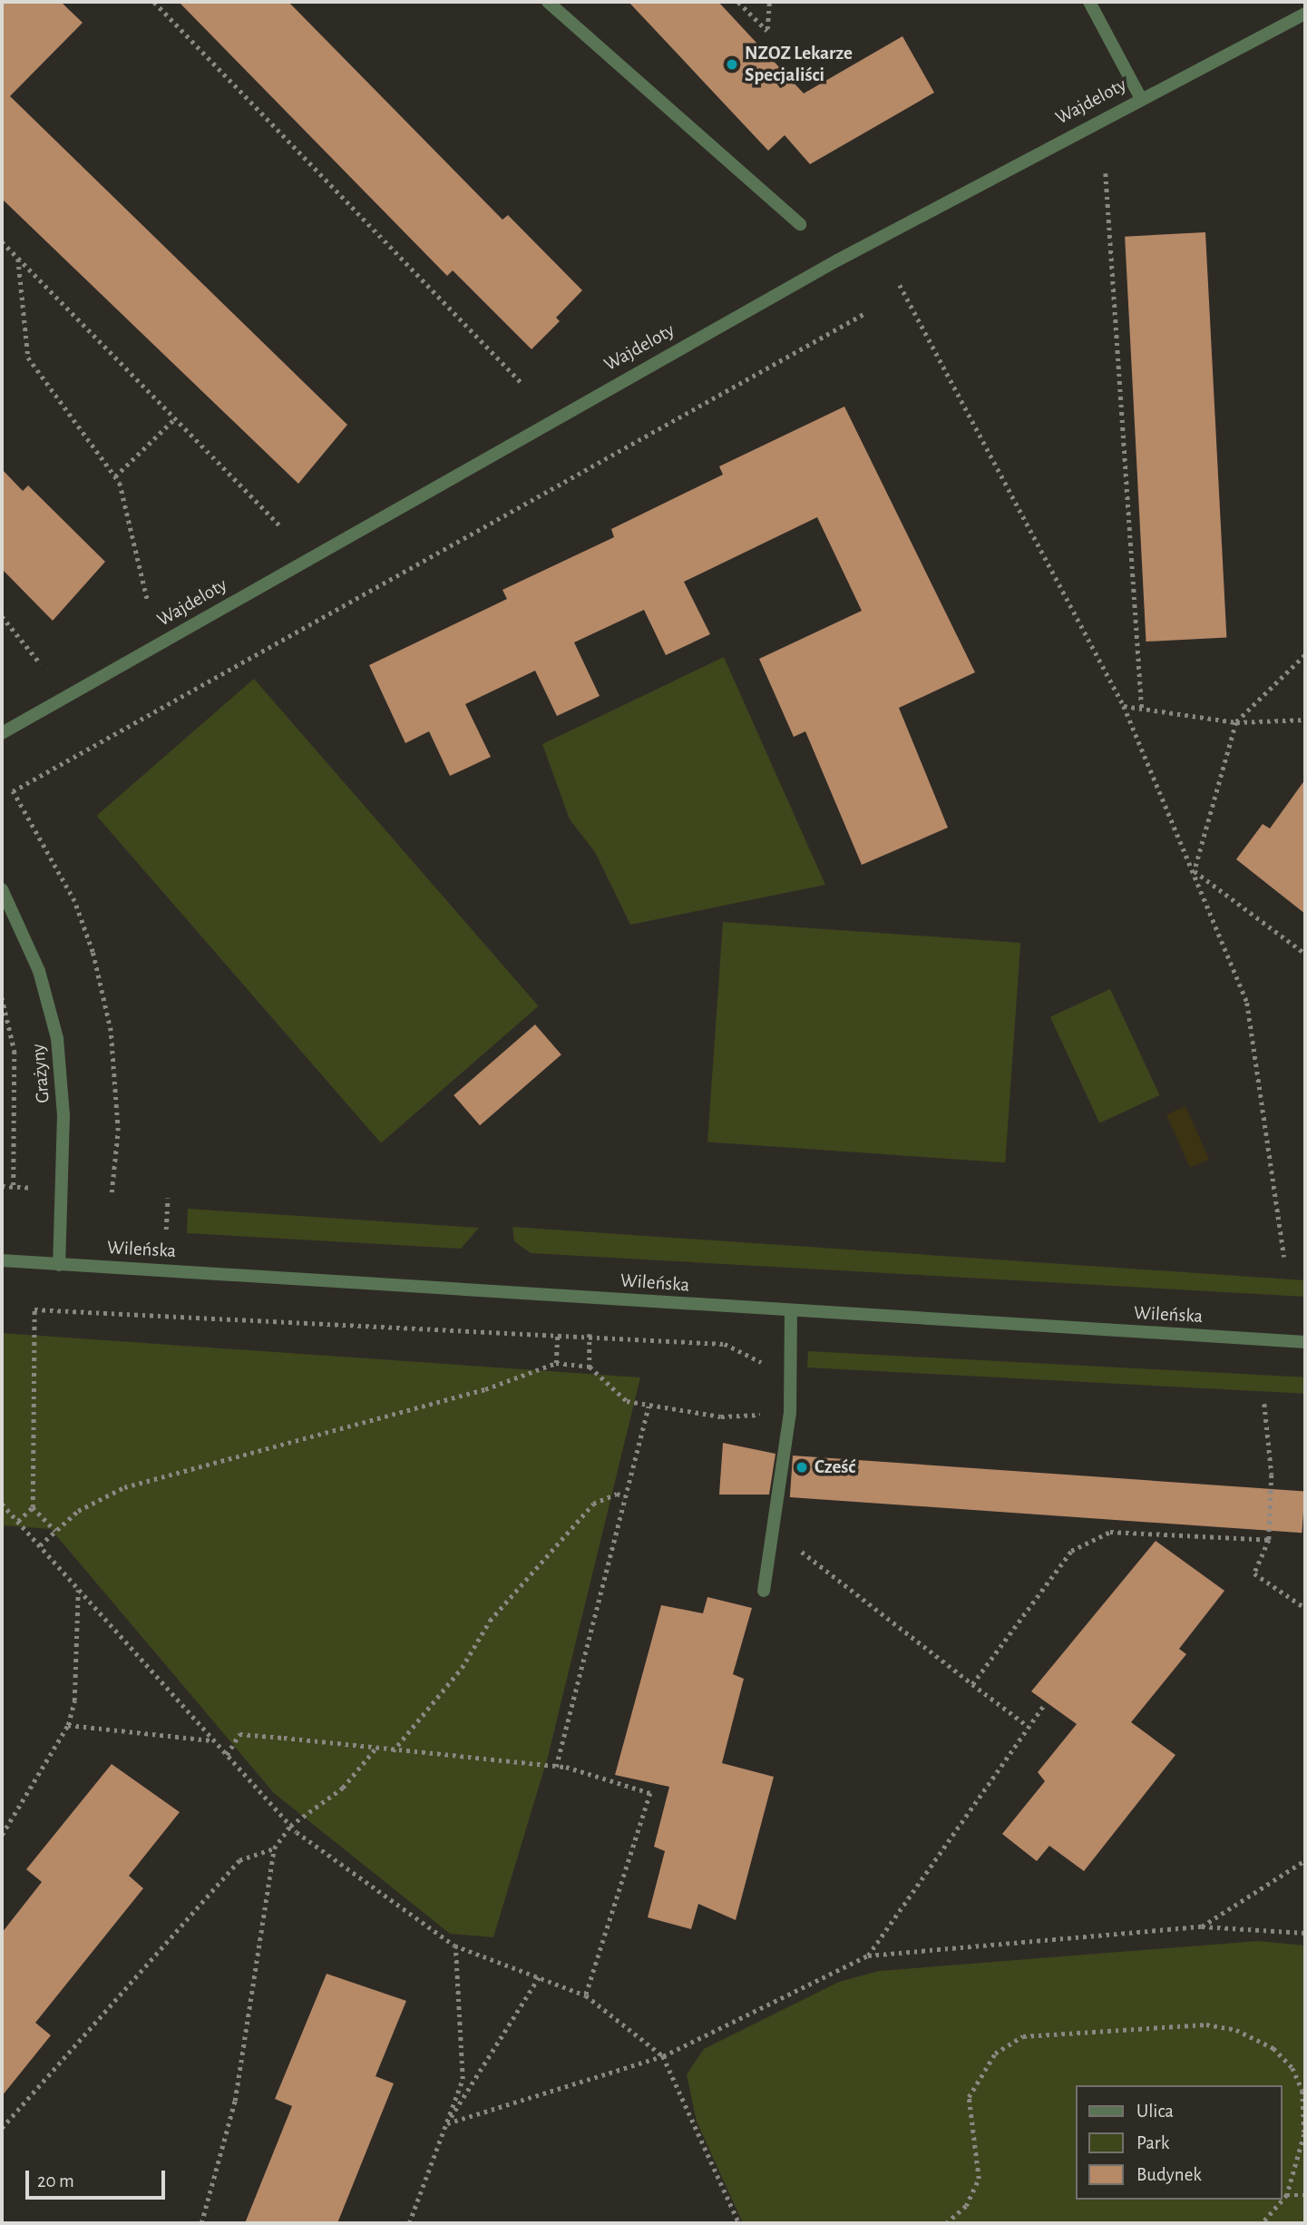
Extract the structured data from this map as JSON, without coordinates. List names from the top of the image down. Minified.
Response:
{"streets":{"street":["Wajdeloty","Grażyny","Wileńska"]},"crossings":[["Grażyny","Wileńska"]],"places":["NZOZ Lekarze Specjaliści","Cześć"],"legend":["Ulica","Park","Budynek"],"scale_bar":"20 m"}
